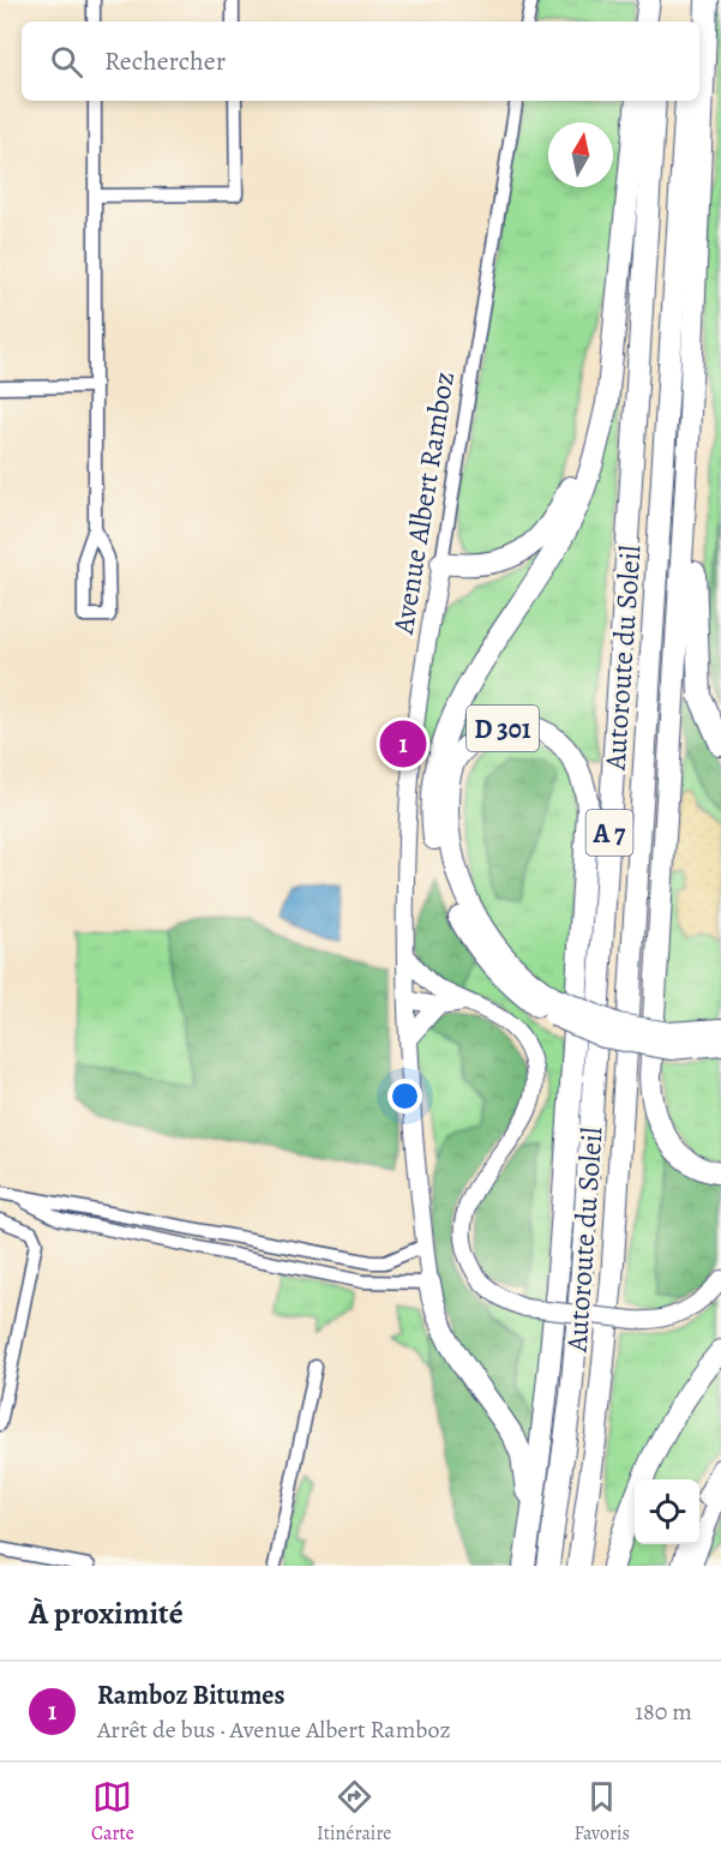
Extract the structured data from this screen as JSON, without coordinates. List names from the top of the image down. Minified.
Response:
{"streets":{"highway":["Autoroute du Soleil","D 301","A 7"],"main road":["Avenue Albert Ramboz"]},"north":"top","page":{"search":"Rechercher","pins":"1","heading":"À proximité","list":[{"mark":"1","name":"Ramboz Bitumes","note":"Arrêt de bus · Avenue Albert Ramboz","value":"180 m"}],"nav":["Carte","Itinéraire","Favoris"]}}
